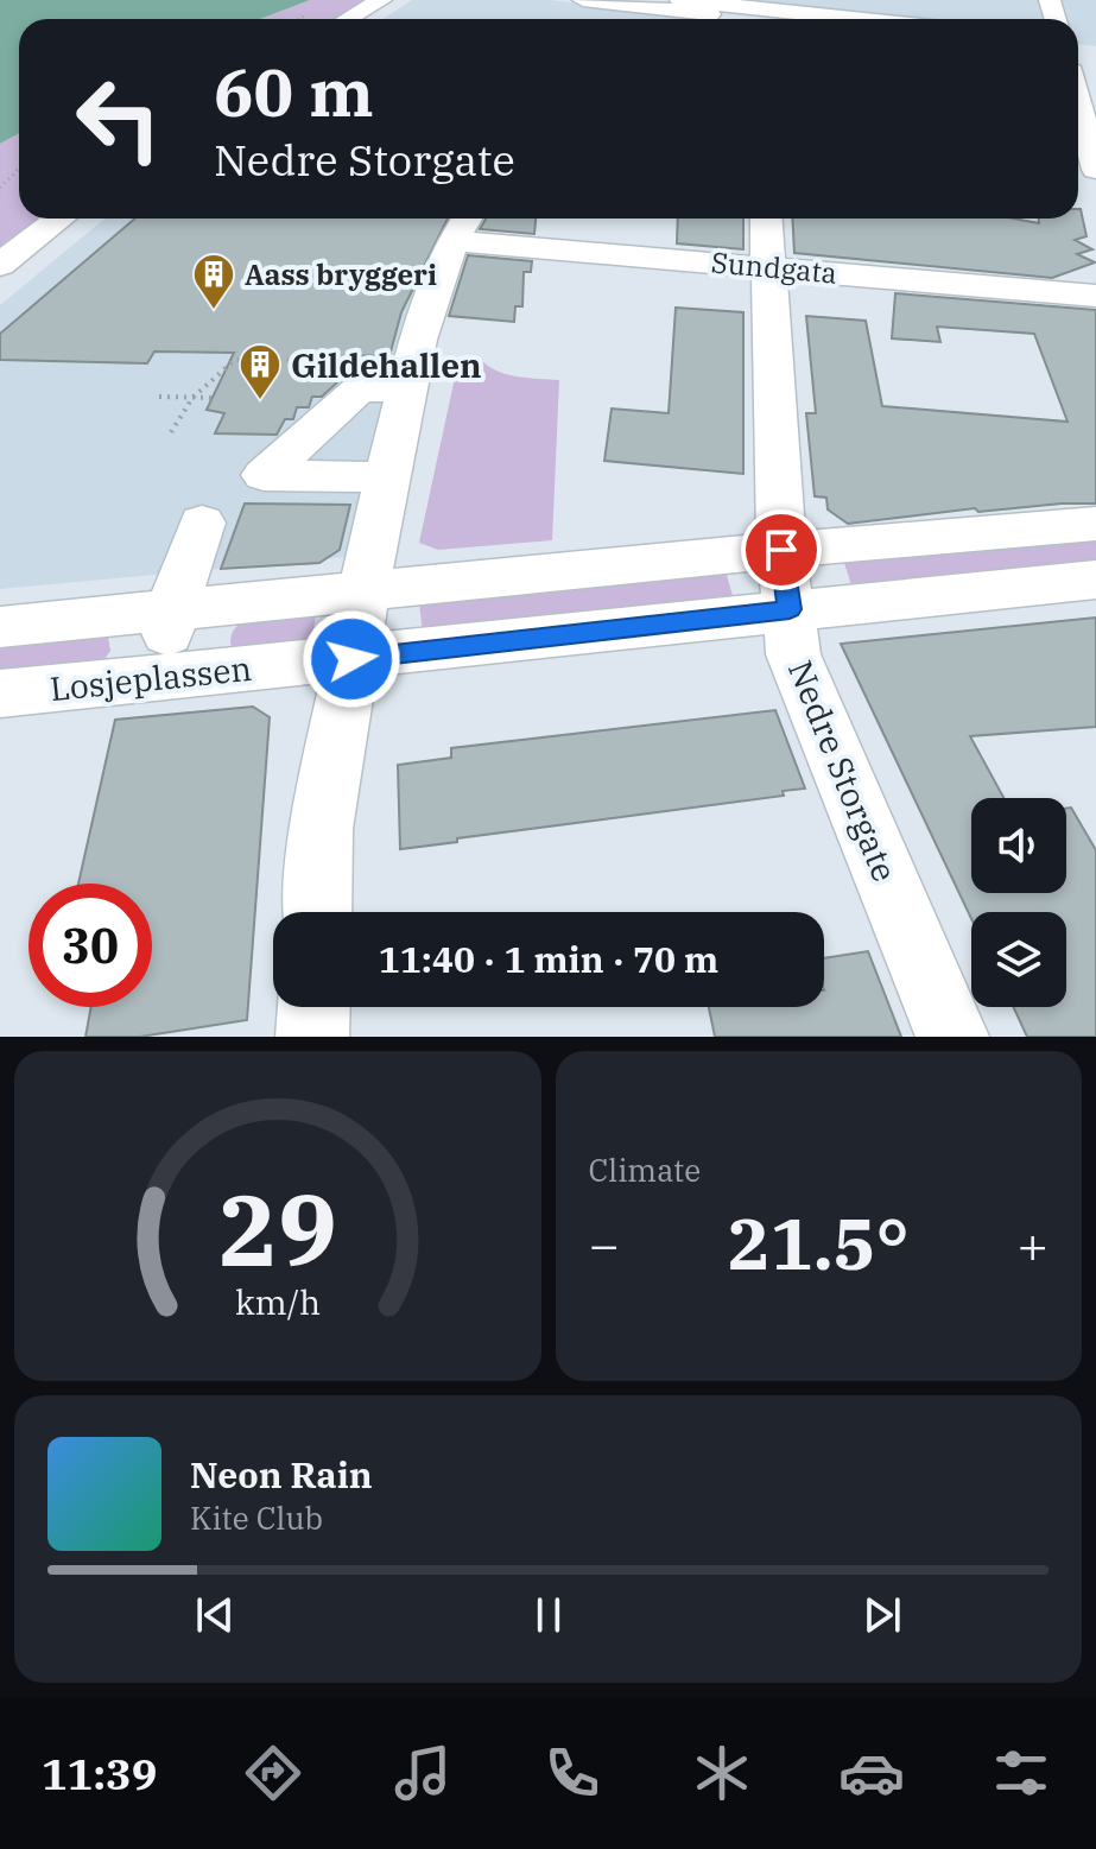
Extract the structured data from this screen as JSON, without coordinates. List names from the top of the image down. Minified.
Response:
{"streets":{"street":["Sundgata","Losjeplassen","Nedre Storgate"]},"crossings":[["Sundgata","Nedre Storgate"],["Losjeplassen","Nedre Storgate"]],"places":{"building":["Aass bryggeri","Gildehallen"]},"page":{"turn":["60 m","Nedre Storgate"],"limit":"30","trip":"11:40 · 1 min · 70 m","tile":"Climate","heat":["−","21.5°","+"],"song":["Neon Rain","Kite Club"],"tabs":"11:39","gauge":["29","km/h"]}}
